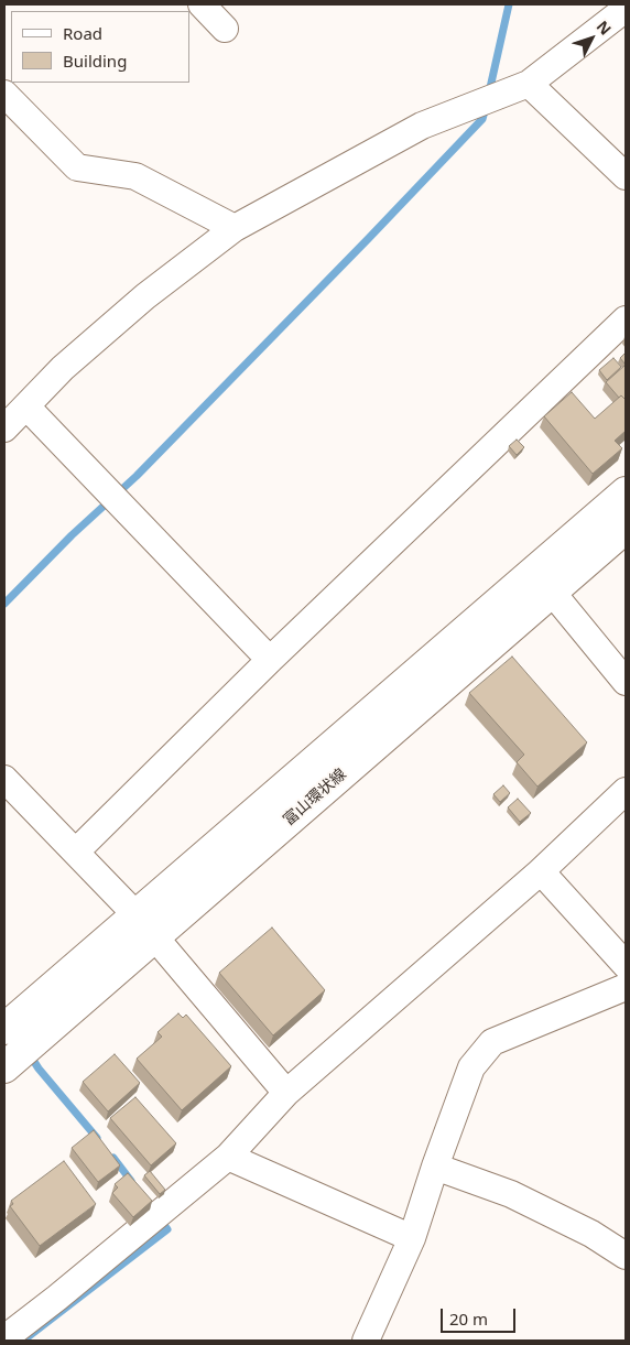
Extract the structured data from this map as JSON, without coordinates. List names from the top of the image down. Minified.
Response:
{"streets":{"main road":["富山環状線"]},"legend":["Road","Building"],"scale_bar":"20 m","north":"top right"}
